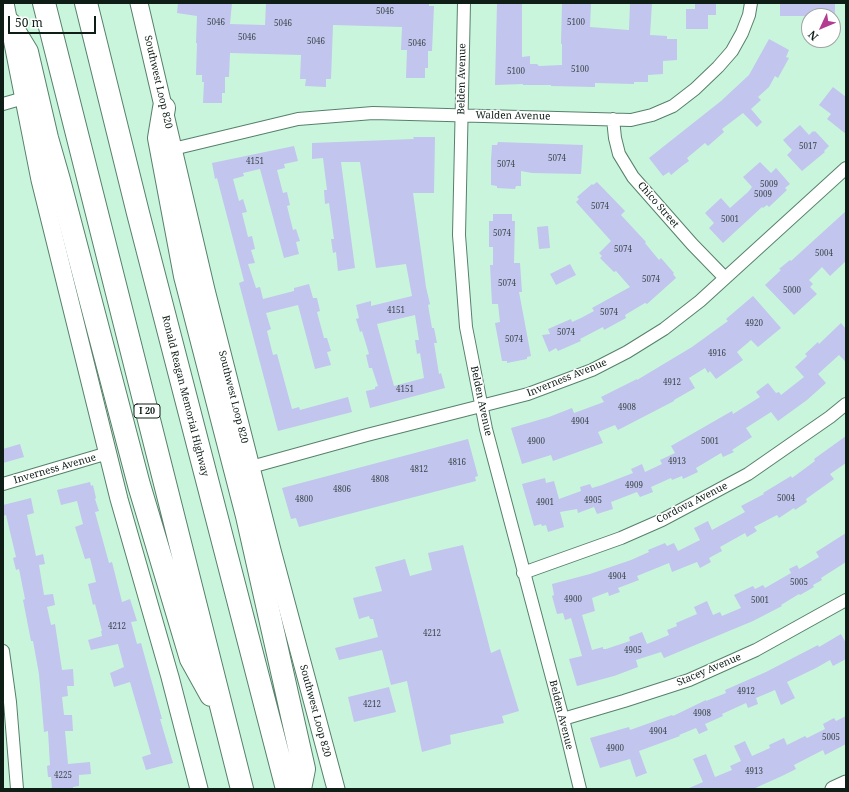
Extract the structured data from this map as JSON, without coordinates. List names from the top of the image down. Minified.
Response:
{"streets":{"highway":["Ronald Reagan Memorial Highway","I 20"],"main road":["Southwest Loop 820"],"street":["Belden Avenue","Walden Avenue","Chico Street","Inverness Avenue","Cordova Avenue","Stacey Avenue"]},"crossings":[["Belden Avenue","Walden Avenue"],["Belden Avenue","Inverness Avenue"],["Belden Avenue","Cordova Avenue"],["Belden Avenue","Stacey Avenue"],["Southwest Loop 820","Walden Avenue"],["Southwest Loop 820","Inverness Avenue"],["Walden Avenue","Chico Street"],["Chico Street","Inverness Avenue"]],"house_numbers":["5046","5046","5100","5046","5046","5046","5046","5100","5100","5017","5074","4151","5074","5009","5009","5074","5001","5074","5074","5004","5074","5074","5000","4151","5074","4920","5074","5074","4916","4912","4151","4908","4904","4900","5001","4913","4816","4812","4808","4909","4806","5004","4800","4905","4901","4904","5005","4900","5001","4212","4212","4905","4912","4212","4908","4904","5005","4900","4913","4225"],"scale_bar":"50 m","north":"bottom left"}
